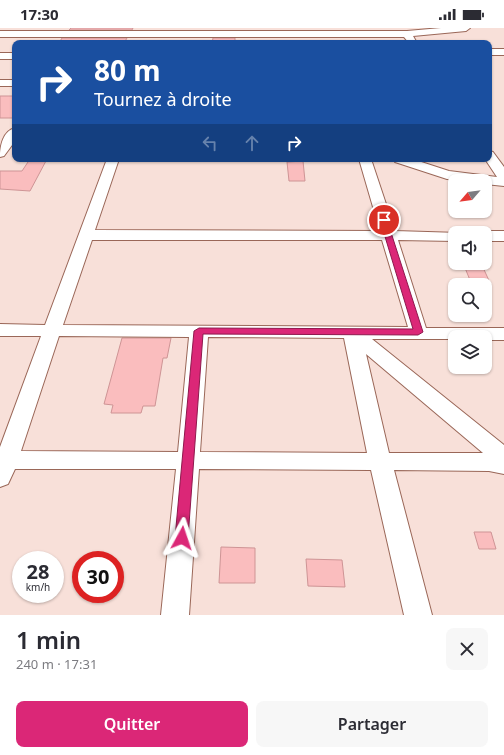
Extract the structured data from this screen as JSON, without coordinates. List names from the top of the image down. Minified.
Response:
{"north":"bottom left","page":{"status":"17:30","turn":["80 m","Tournez à droite"],"speed":"28 km/h","limit":"30","heading":["1 min","240 m · 17:31"],"buttons":["Quitter","Partager"]}}
